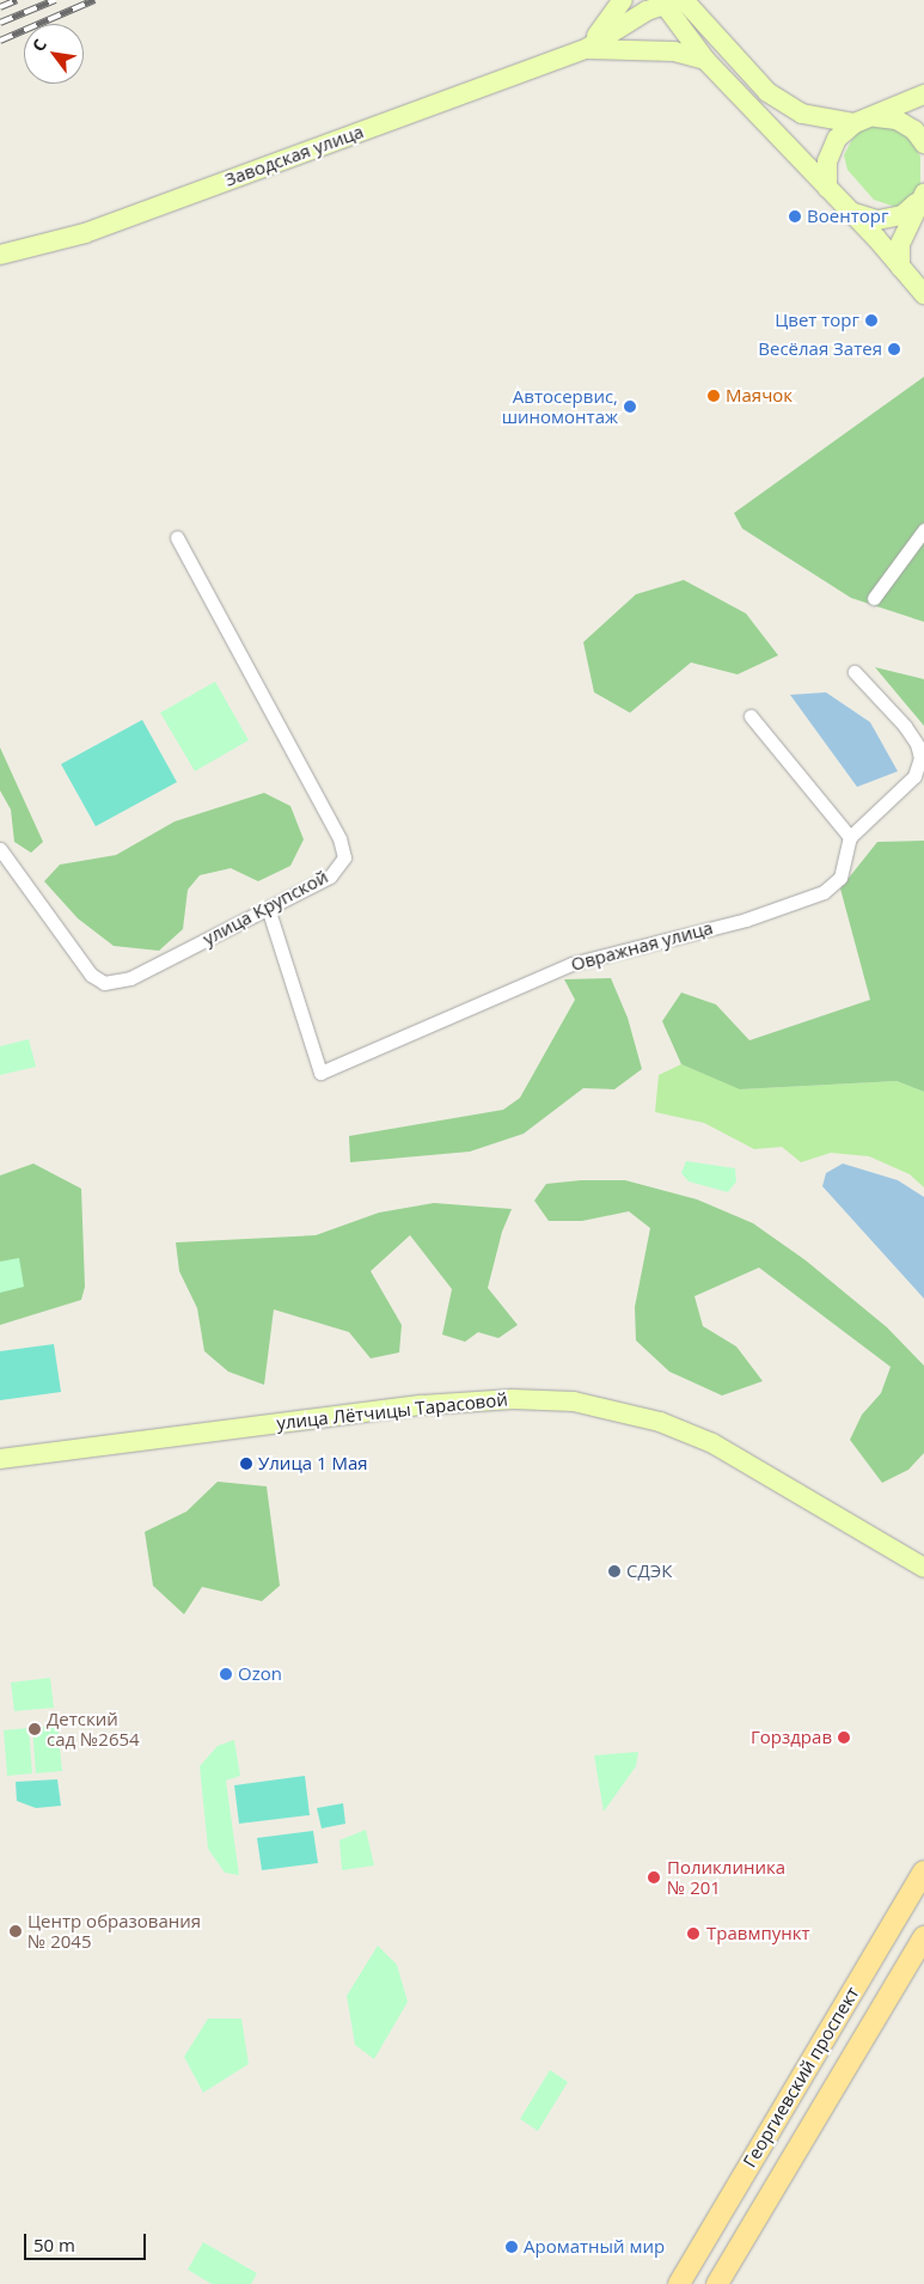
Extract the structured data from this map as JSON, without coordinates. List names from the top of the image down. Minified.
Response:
{"streets":{"main road":["Заводская улица","улица Лётчицы Тарасовой","Георгиевский проспект"],"street":["улица Крупской","Овражная улица"]},"crossings":[["улица Крупской","Овражная улица"]],"places":["Военторг","Цвет торг","Весёлая Затея","Маячок","Автосервис, шиномонтаж","Улица 1 Мая","СДЭК","Ozon","Детский сад №2654","Горздрав","Поликлиника № 201","Центр образования № 2045","Травмпункт","Ароматный мир"],"scale_bar":"50 m","north":"top left"}
